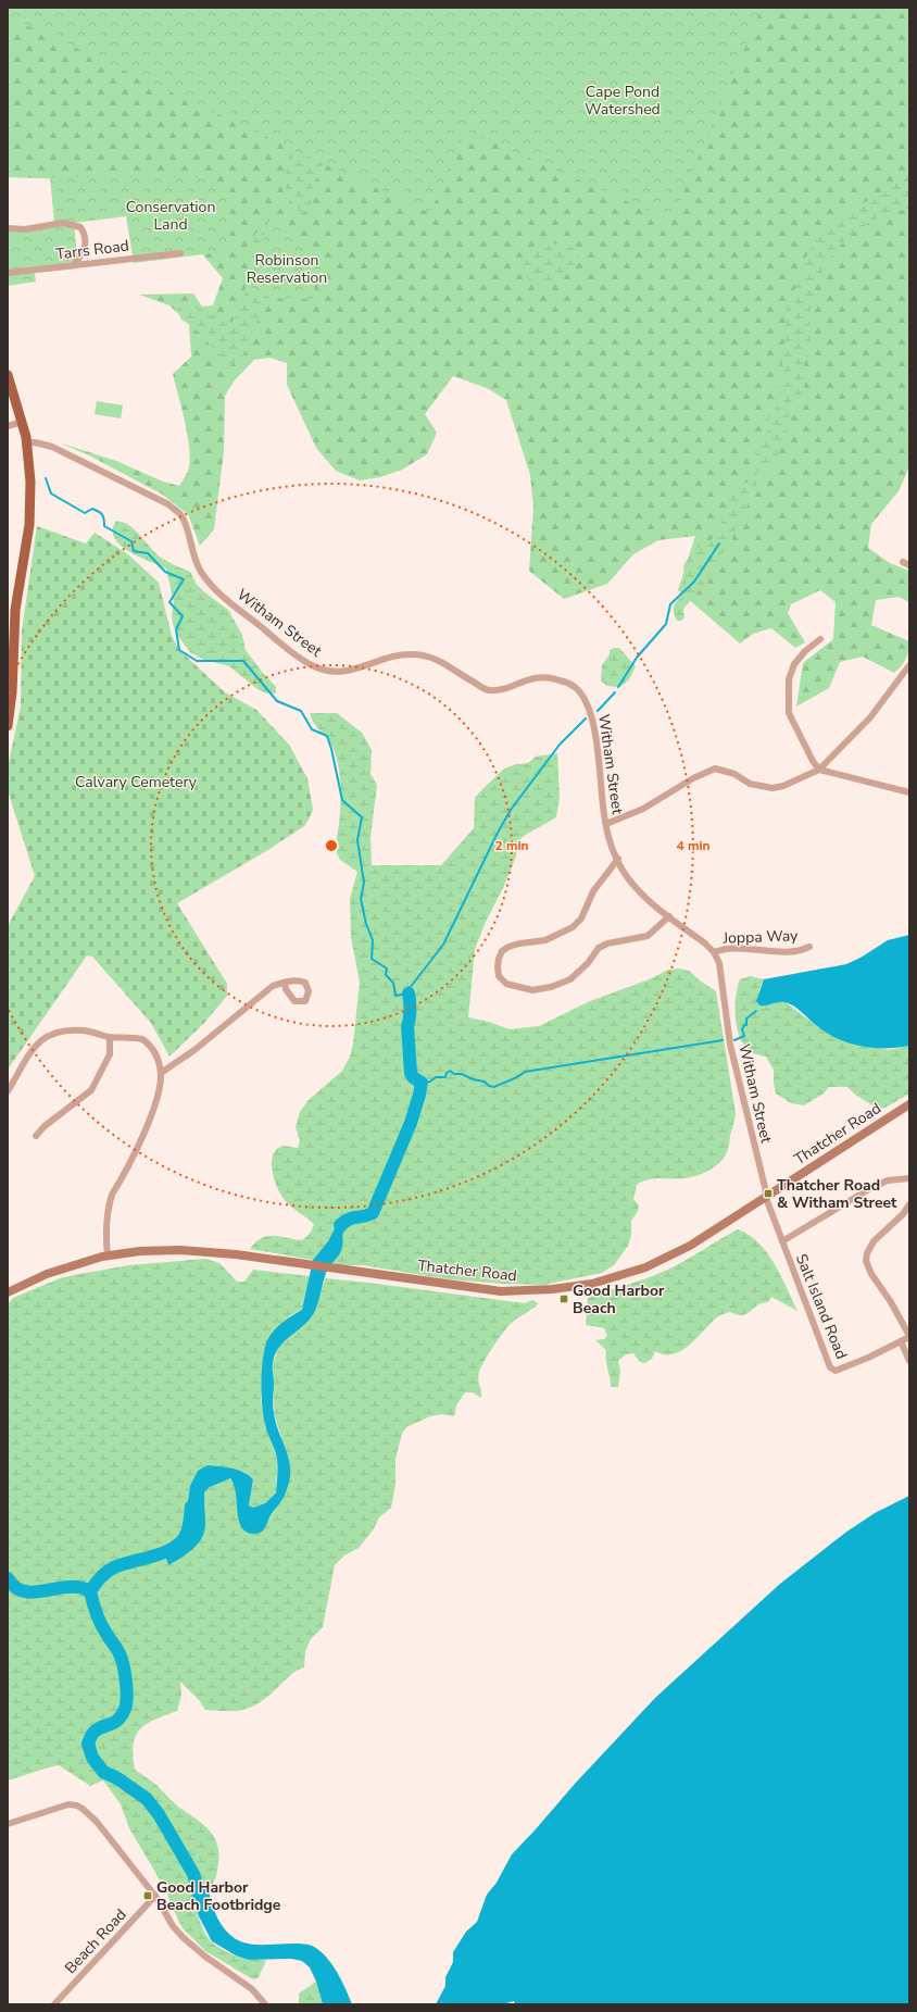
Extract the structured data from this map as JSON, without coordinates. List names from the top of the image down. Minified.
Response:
{"streets":{"main road":["Thatcher Road"],"street":["Tarrs Road","Witham Street","Joppa Way","Salt Island Road","Beach Road"]},"crossings":[["Witham Street","Joppa Way"],["Witham Street","Thatcher Road"],["Witham Street","Salt Island Road"],["Thatcher Road","Salt Island Road"]],"parks":["Cape Pond Watershed","Conservation Land","Robinson Reservation","Calvary Cemetery"],"places":{"transit":["Thatcher Road & Witham Street","Good Harbor Beach","Good Harbor Beach Footbridge"]},"rings":["2 min","4 min"]}
